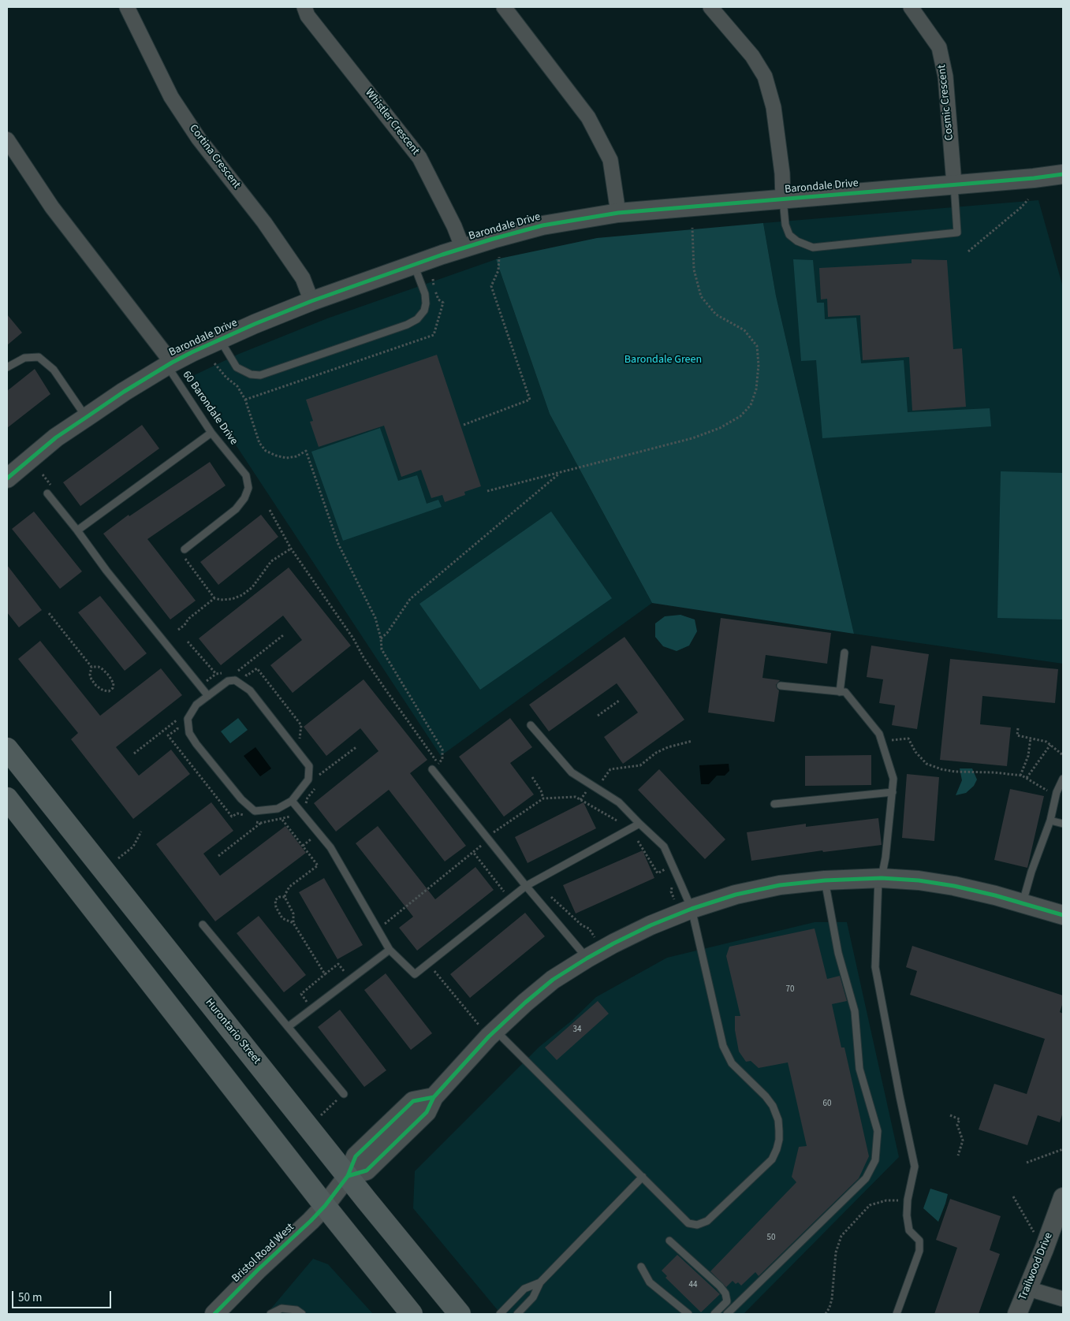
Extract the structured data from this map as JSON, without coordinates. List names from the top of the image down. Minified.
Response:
{"streets":{"main road":["Hurontario Street"],"street":["Cosmic Crescent","Whistler Crescent","Cortina Crescent","Barondale Drive","Bristol Road West","Trailwood Drive"],"lane":["60 Barondale Drive"]},"crossings":[["Cosmic Crescent","Barondale Drive"],["Whistler Crescent","Barondale Drive"],["Cortina Crescent","Barondale Drive"],["Barondale Drive","60 Barondale Drive"],["Hurontario Street","Bristol Road West"]],"parks":["Barondale Green"],"house_numbers":["70","34","60","50","44"],"scale_bar":"50 m"}
